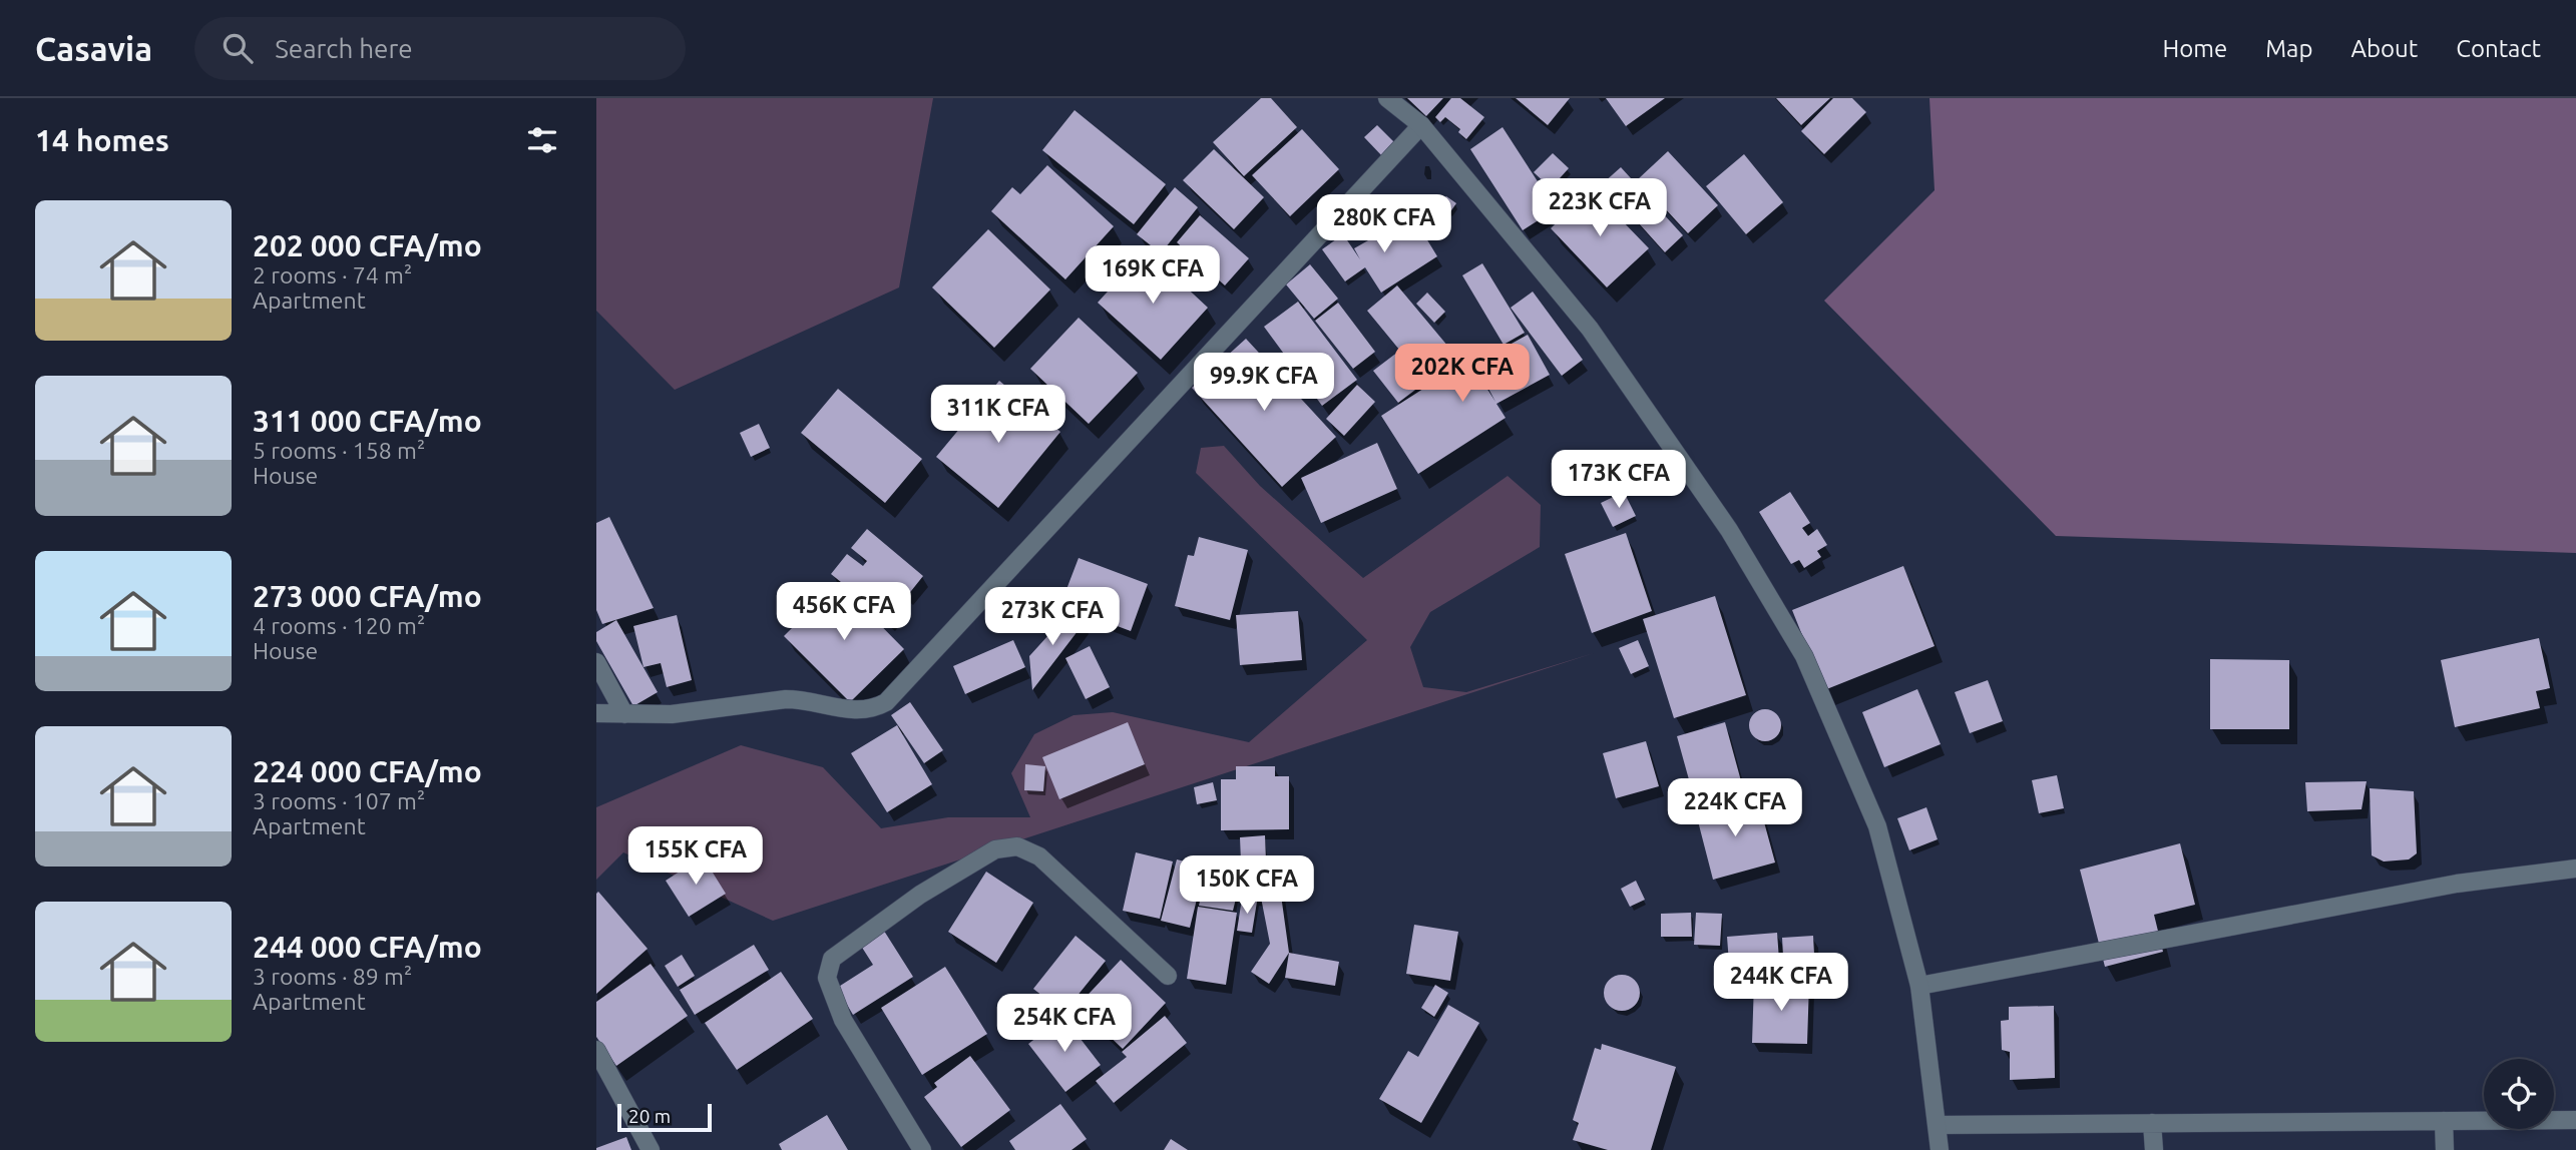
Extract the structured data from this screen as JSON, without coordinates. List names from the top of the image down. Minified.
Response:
{"scale_bar":"20 m","page":{"header":"Casavia","search":"Search here","nav":["Home","Map","About","Contact"],"heading":"14 homes","price":["223K CFA","280K CFA","169K CFA","202K CFA","99.9K CFA","311K CFA","173K CFA","456K CFA","273K CFA","224K CFA","155K CFA","150K CFA","244K CFA","254K CFA"],"list":[{"name":"202 000 CFA/mo","note":"2 rooms · 74 m² · Apartment"},{"name":"311 000 CFA/mo","note":"5 rooms · 158 m² · House"},{"name":"273 000 CFA/mo","note":"4 rooms · 120 m² · House"},{"name":"224 000 CFA/mo","note":"3 rooms · 107 m² · Apartment"},{"name":"244 000 CFA/mo","note":"3 rooms · 89 m² · Apartment"}],"scale":"20 m"}}
